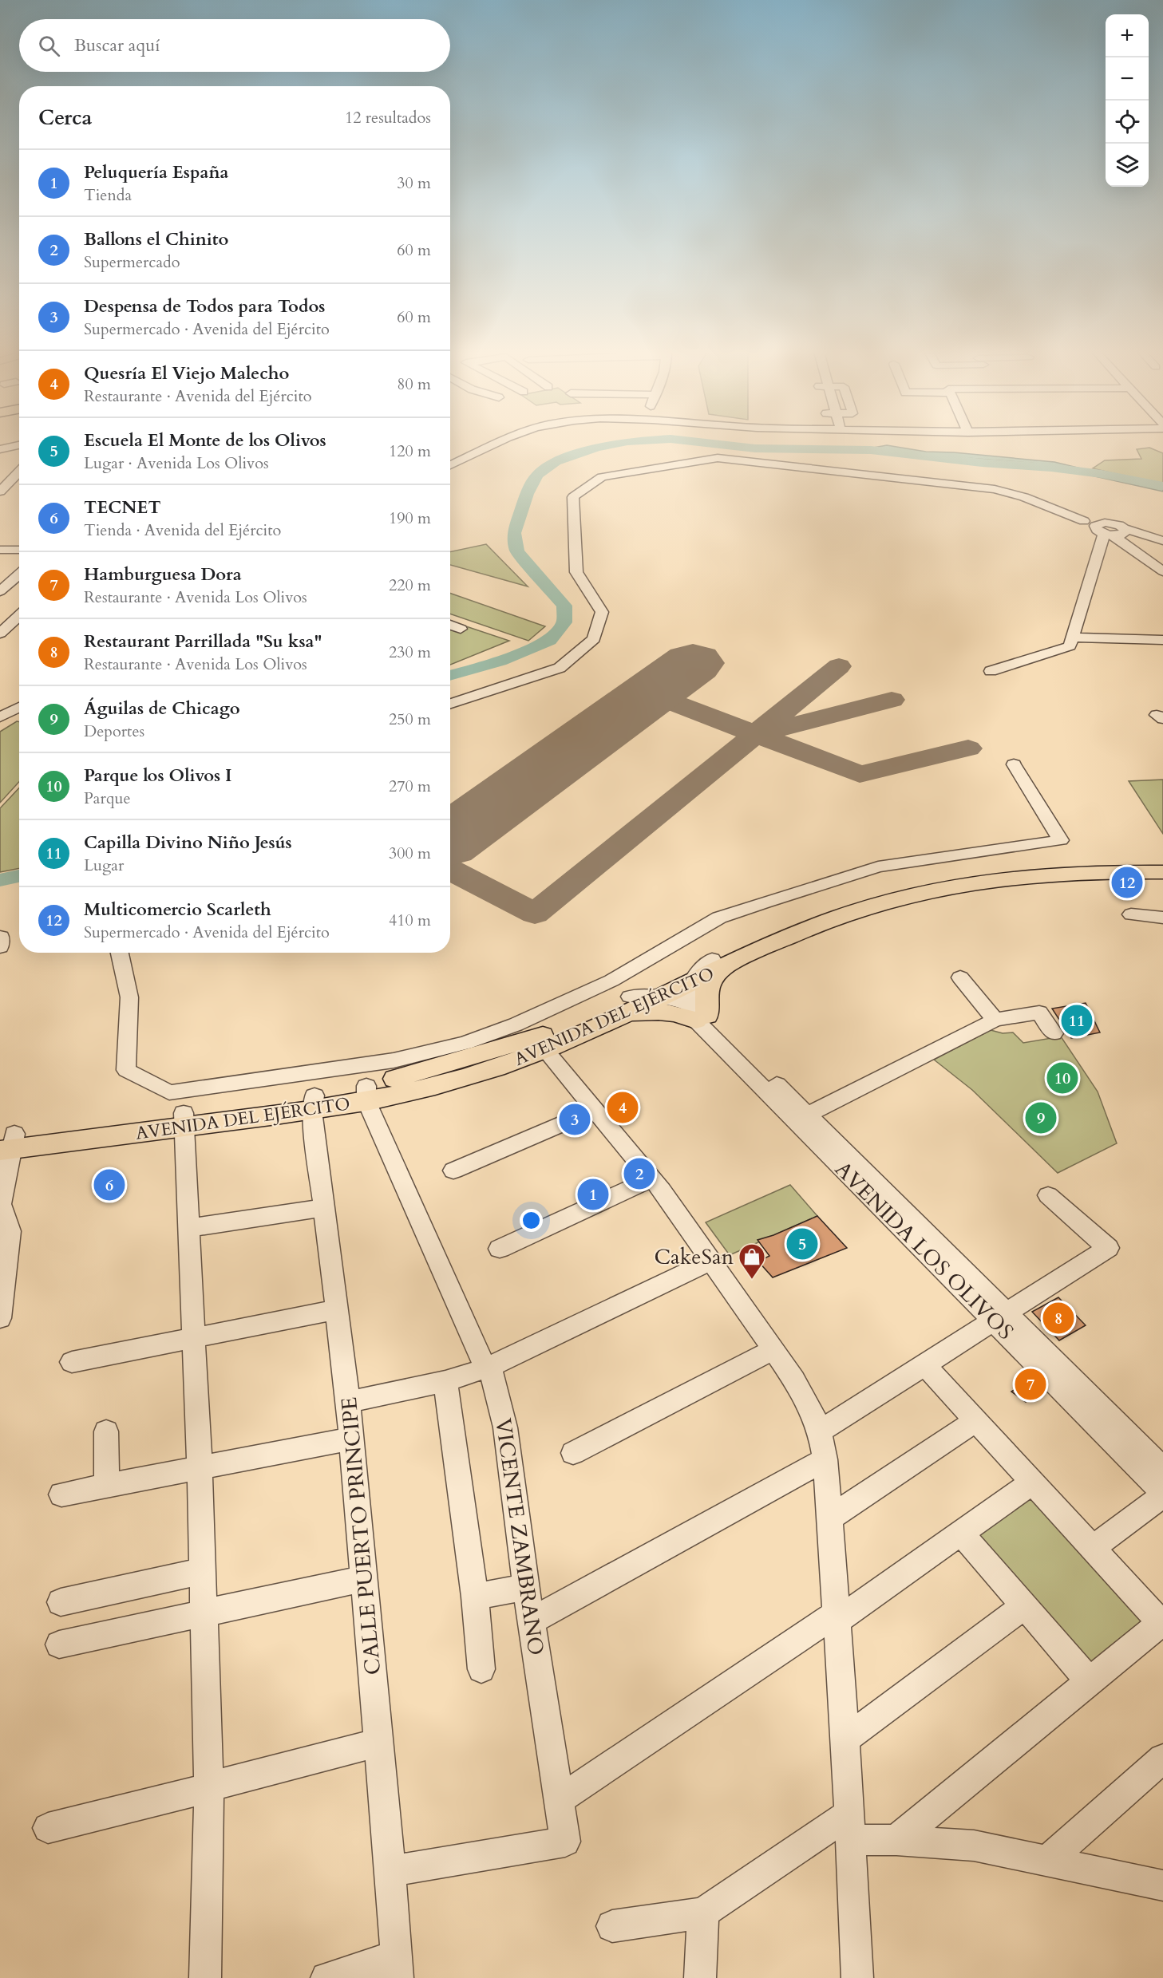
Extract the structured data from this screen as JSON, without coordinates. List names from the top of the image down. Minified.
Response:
{"streets":{"main road":["AVENIDA DEL EJÉRCITO"],"street":["AVENIDA LOS OLIVOS","CALLE PUERTO PRINCIPE","VICENTE ZAMBRANO"]},"crossings":[["AVENIDA DEL EJÉRCITO","AVENIDA LOS OLIVOS"],["AVENIDA DEL EJÉRCITO","CALLE PUERTO PRINCIPE"],["AVENIDA DEL EJÉRCITO","VICENTE ZAMBRANO"],["CALLE PUERTO PRINCIPE","VICENTE ZAMBRANO"]],"places":{"shop":["CakeSan"]},"page":{"map_buttons":["+","−"],"search":"Buscar aquí","heading":["Cerca","12 resultados"],"list":[{"mark":"1","name":"Peluquería España","note":"Tienda","value":"30 m"},{"mark":"2","name":"Ballons el Chinito","note":"Supermercado","value":"60 m"},{"mark":"3","name":"Despensa de Todos para Todos","note":"Supermercado · Avenida del Ejército","value":"60 m"},{"mark":"4","name":"Quesría El Viejo Malecho","note":"Restaurante · Avenida del Ejército","value":"80 m"},{"mark":"5","name":"Escuela El Monte de los Olivos","note":"Lugar · Avenida Los Olivos","value":"120 m"},{"mark":"6","name":"TECNET","note":"Tienda · Avenida del Ejército","value":"190 m"},{"mark":"7","name":"Hamburguesa Dora","note":"Restaurante · Avenida Los Olivos","value":"220 m"},{"mark":"8","name":"Restaurant Parrillada \"Su ksa\"","note":"Restaurante · Avenida Los Olivos","value":"230 m"},{"mark":"9","name":"Águilas de Chicago","note":"Deportes","value":"250 m"},{"mark":"10","name":"Parque los Olivos I","note":"Parque","value":"270 m"},{"mark":"11","name":"Capilla Divino Niño Jesús","note":"Lugar","value":"300 m"},{"mark":"12","name":"Multicomercio Scarleth","note":"Supermercado · Avenida del Ejército","value":"410 m"}],"pins":["12","11","10","4","9","3","2","6","1","5","8","7"]}}
